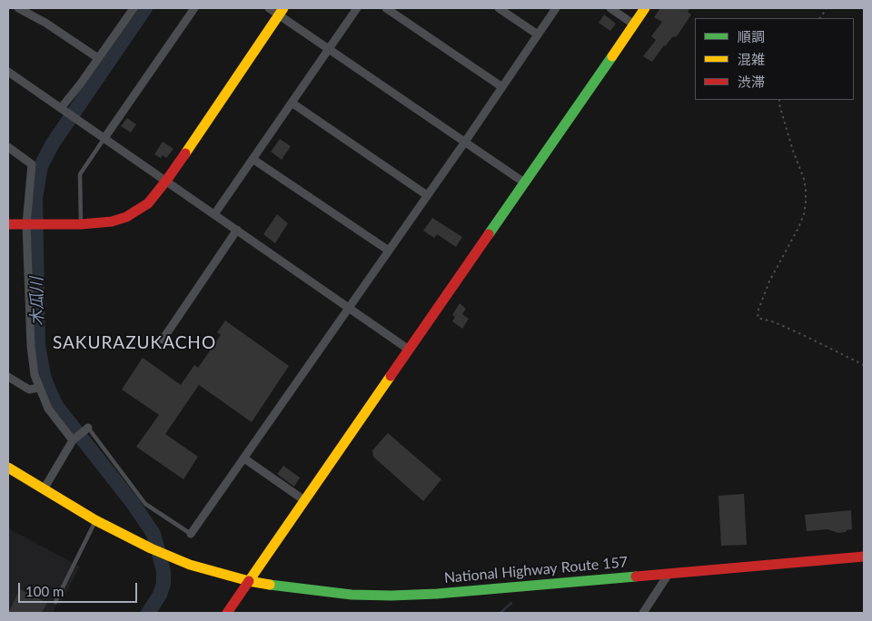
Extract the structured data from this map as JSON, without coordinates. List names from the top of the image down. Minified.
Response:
{"streets":{"main road":["National Highway Route 157"]},"districts":["SAKURAZUKACHO"],"water":["木瓜川"],"legend":["順調","混雑","渋滞"],"scale_bar":"100 m"}
